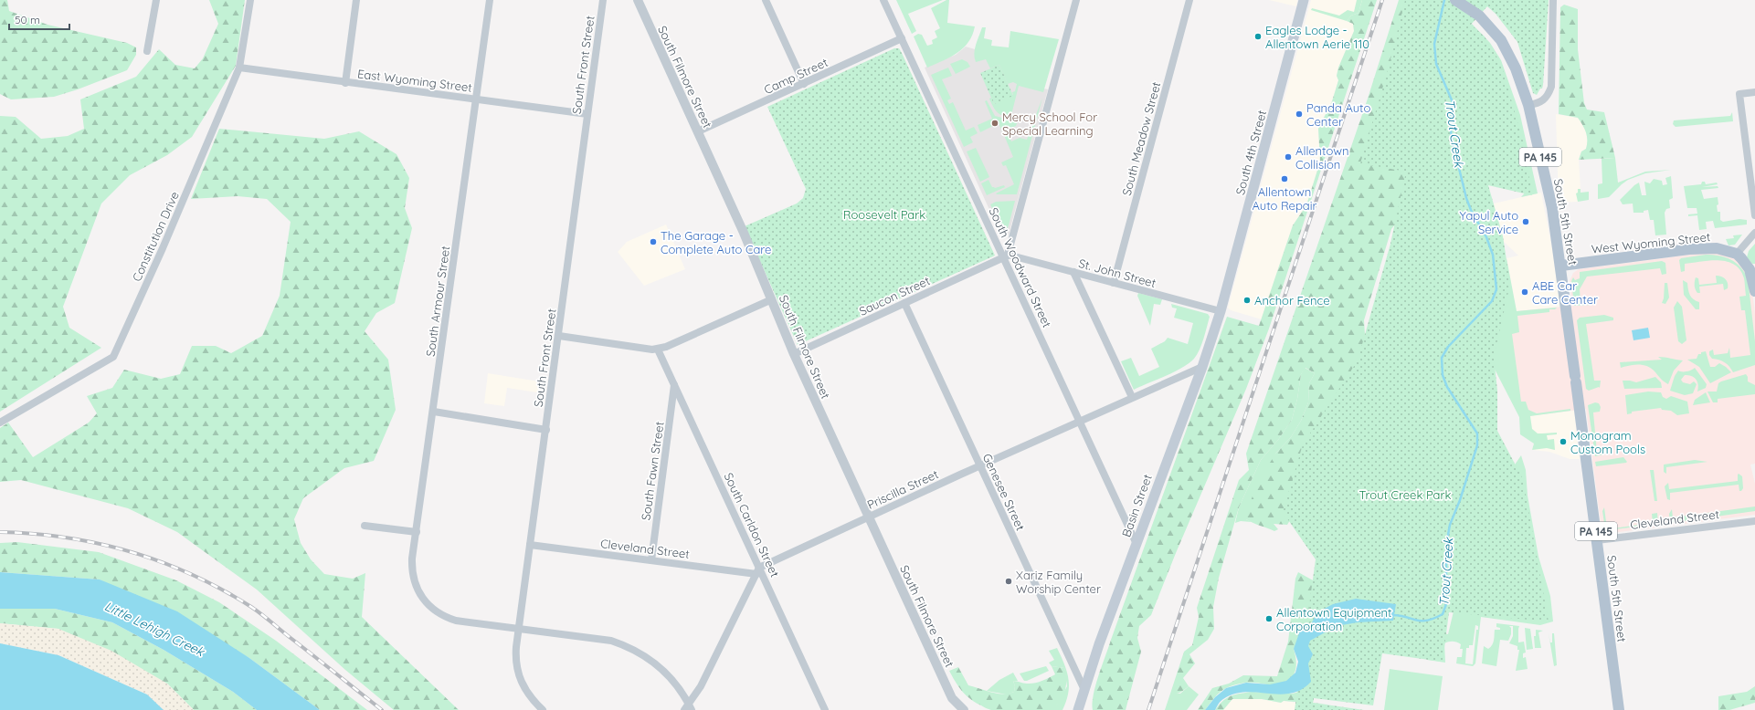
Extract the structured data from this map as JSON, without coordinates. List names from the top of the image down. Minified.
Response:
{"streets":{"main road":["South 4th Street","PA 145","South 5th Street","West Wyoming Street","Basin Street"],"street":["South Front Street","Camp Street","South Filmore Street","East Wyoming Street","South Meadow Street","Constitution Drive","South Woodward Street","St. John Street","Saucon Street","South Armour Street","South Fawn Street","Priscilla Street","Genesee Street","Cleveland Street","South Carldon Street"]},"crossings":[["South Front Street","East Wyoming Street"],["South Front Street","South Armour Street"],["South Front Street","Cleveland Street"],["Camp Street","South Filmore Street"],["Camp Street","South Woodward Street"],["South Filmore Street","Saucon Street"],["South Filmore Street","Priscilla Street"],["East Wyoming Street","Constitution Drive"],["East Wyoming Street","South Armour Street"],["South Meadow Street","St. John Street"],["South 4th Street","St. John Street"],["South 4th Street","Basin Street"],["PA 145","South 5th Street"],["South 5th Street","West Wyoming Street"],["South 5th Street","Cleveland Street"],["South Woodward Street","St. John Street"],["South Woodward Street","Saucon Street"],["South Woodward Street","Priscilla Street"],["South Woodward Street","Basin Street"],["St. John Street","Saucon Street"],["St. John Street","Basin Street"],["Saucon Street","Genesee Street"],["South Fawn Street","Cleveland Street"],["South Fawn Street","South Carldon Street"],["Priscilla Street","Genesee Street"],["Priscilla Street","Basin Street"],["Priscilla Street","Cleveland Street"],["Priscilla Street","South Carldon Street"],["Genesee Street","Basin Street"],["Cleveland Street","South Carldon Street"]],"water":["Trout Creek","Little Lehigh Creek"],"parks":["Roosevelt Park","Trout Creek Park"],"places":["Eagles Lodge - Allentown Aerie 110","Panda Auto Center","Mercy School For Special Learning","Allentown Collision","Allentown Auto Repair","Yapul Auto Service","The Garage - Complete Auto Care","ABE Car Care Center","Anchor Fence","Monogram Custom Pools","Xariz Family Worship Center","Allentown Equipment Corporation"],"scale_bar":"50 m"}
